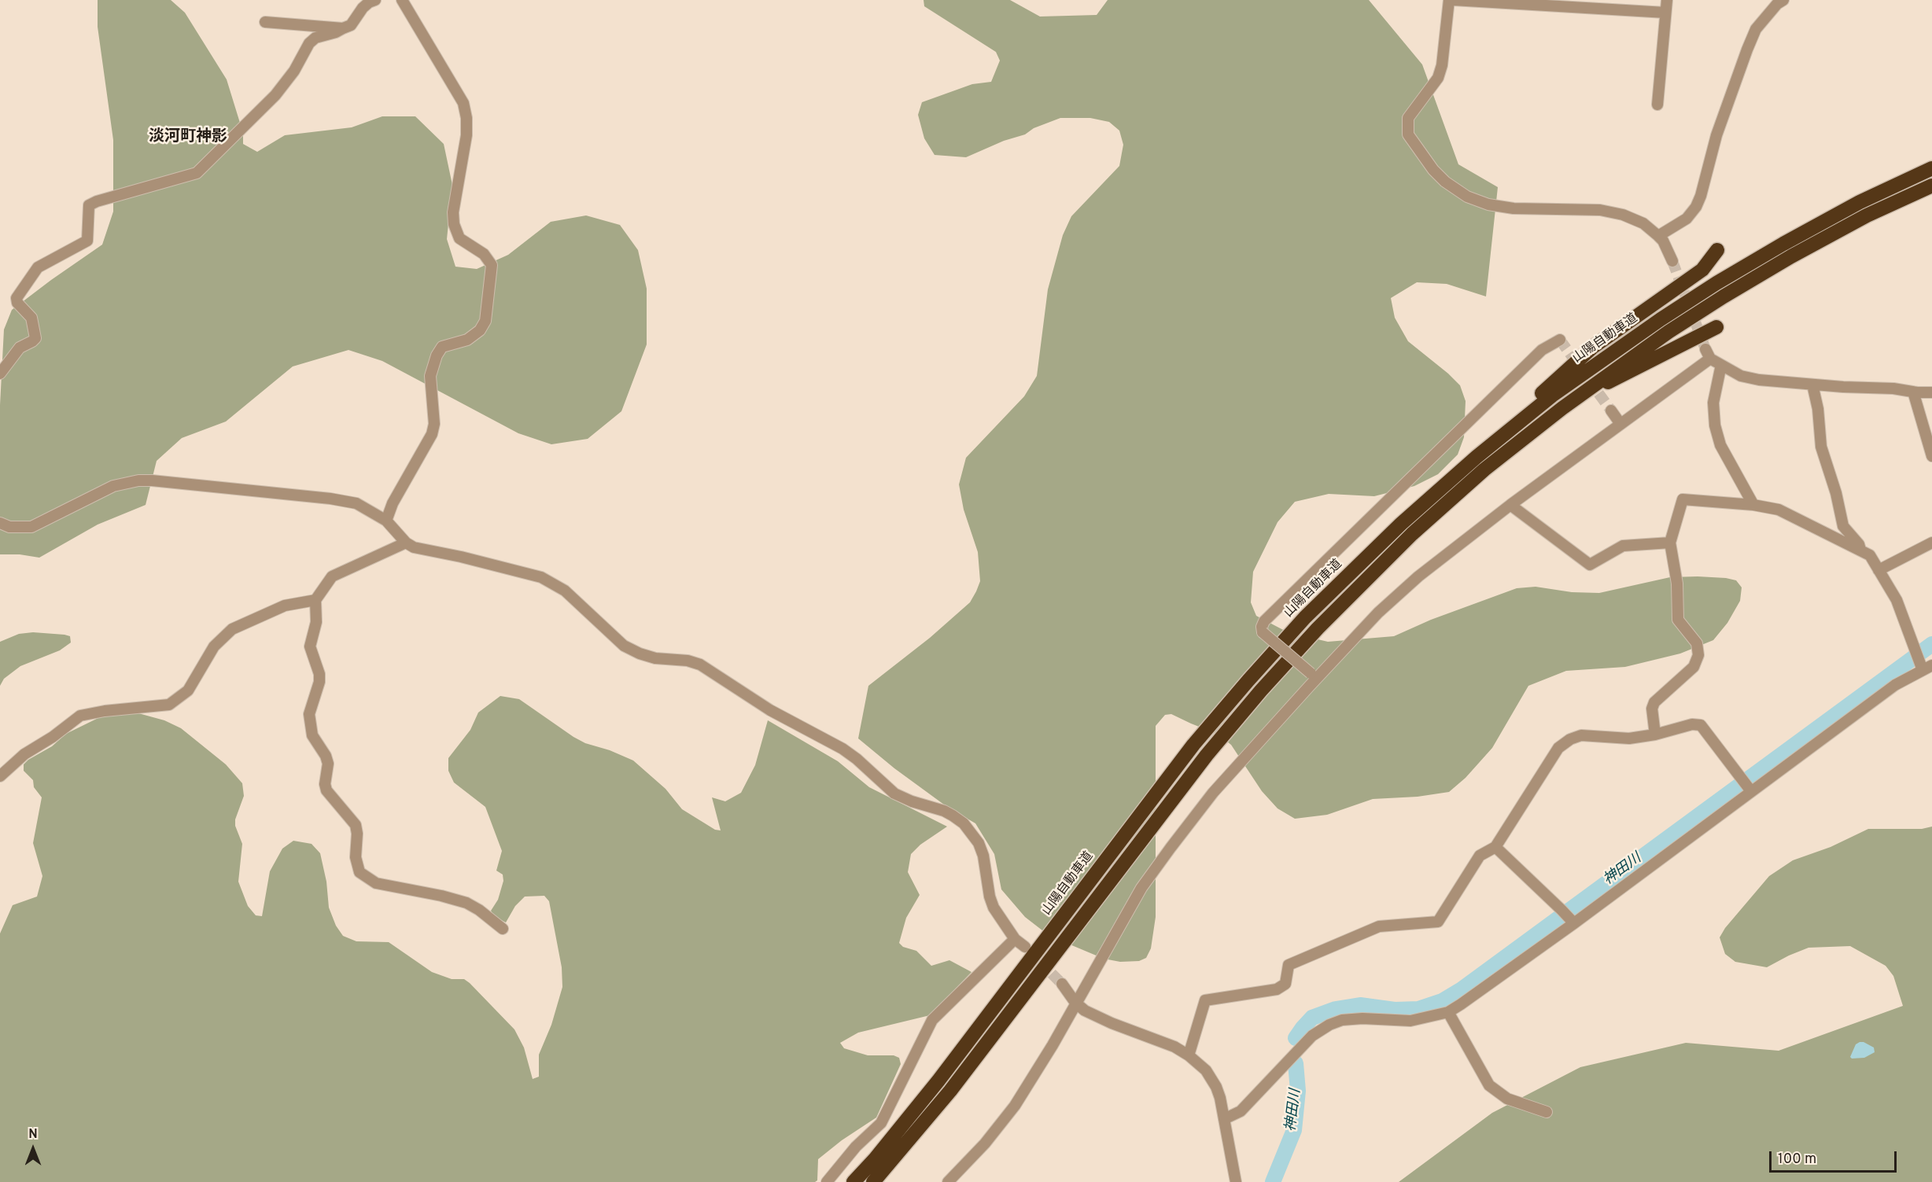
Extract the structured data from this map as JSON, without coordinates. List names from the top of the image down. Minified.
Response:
{"streets":{"highway":["山陽自動車道"]},"districts":["淡河町神影"],"water":["神田川"],"scale_bar":"100 m","north":"top"}
